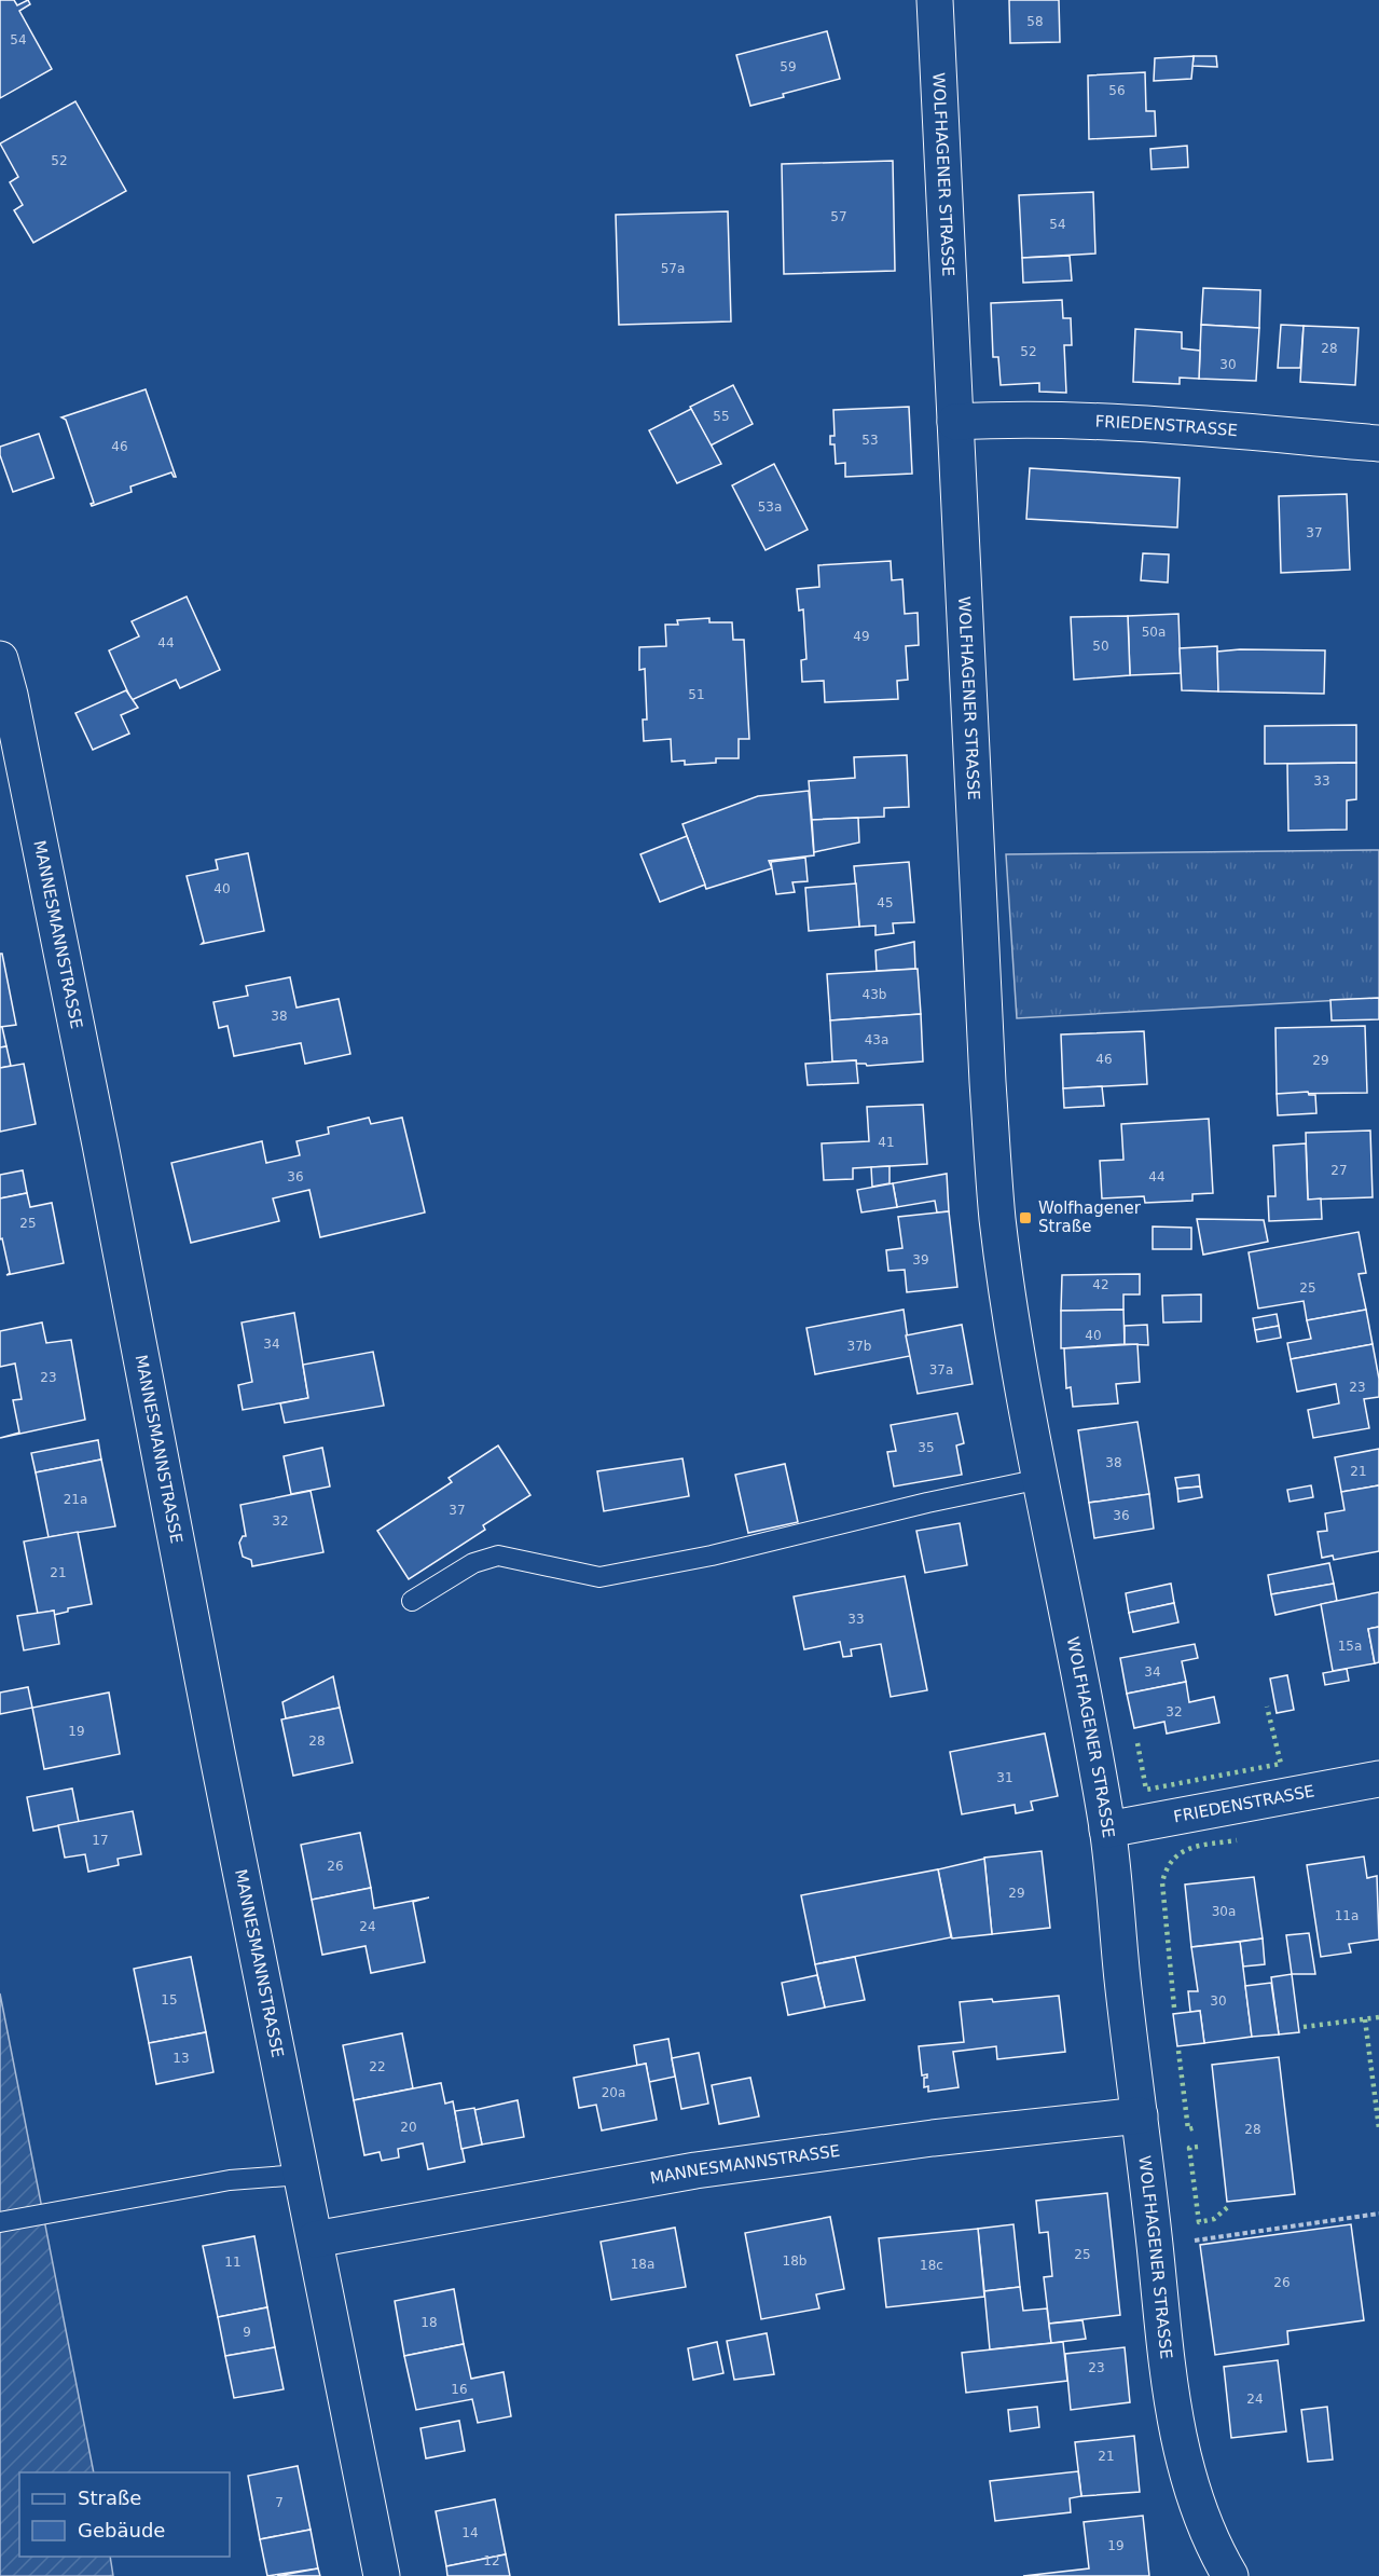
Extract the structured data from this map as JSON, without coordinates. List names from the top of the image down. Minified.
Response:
{"streets":{"street":["WOLFHAGENER STRASSE","FRIEDENSTRASSE","MANNESMANNSTRASSE"]},"crossings":[["WOLFHAGENER STRASSE","FRIEDENSTRASSE"],["WOLFHAGENER STRASSE","MANNESMANNSTRASSE"]],"places":{"transit":["Wolfhagener Straße"]},"house_numbers":["58","54","59","56","52","57","54","57a","28","52","30","55","53","46","53a","37","50a","49","44","50","51","33","40","45","43b","38","43a","46","29","41","27","36","44","25","39","42","25","40","34","37b","37a","23","23","35","38","21","21a","37","36","32","21","33","15a","34","32","19","28","31","17","26","29","30a","11a","24","15","30","13","22","20a","20","28","25","18b","11","18a","18c","26","18","9","23","16","24","21","7","14","19","12"],"legend":["Straße","Gebäude"]}
